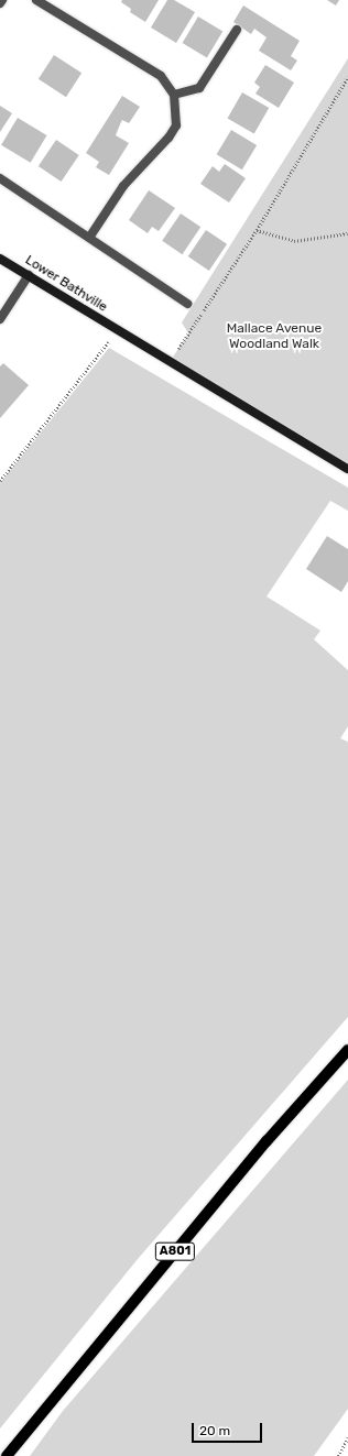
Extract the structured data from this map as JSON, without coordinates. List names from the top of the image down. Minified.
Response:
{"streets":{"main road":["Lower Bathville","A801"]},"parks":["Mallace Avenue Woodland Walk"],"scale_bar":"20 m"}
